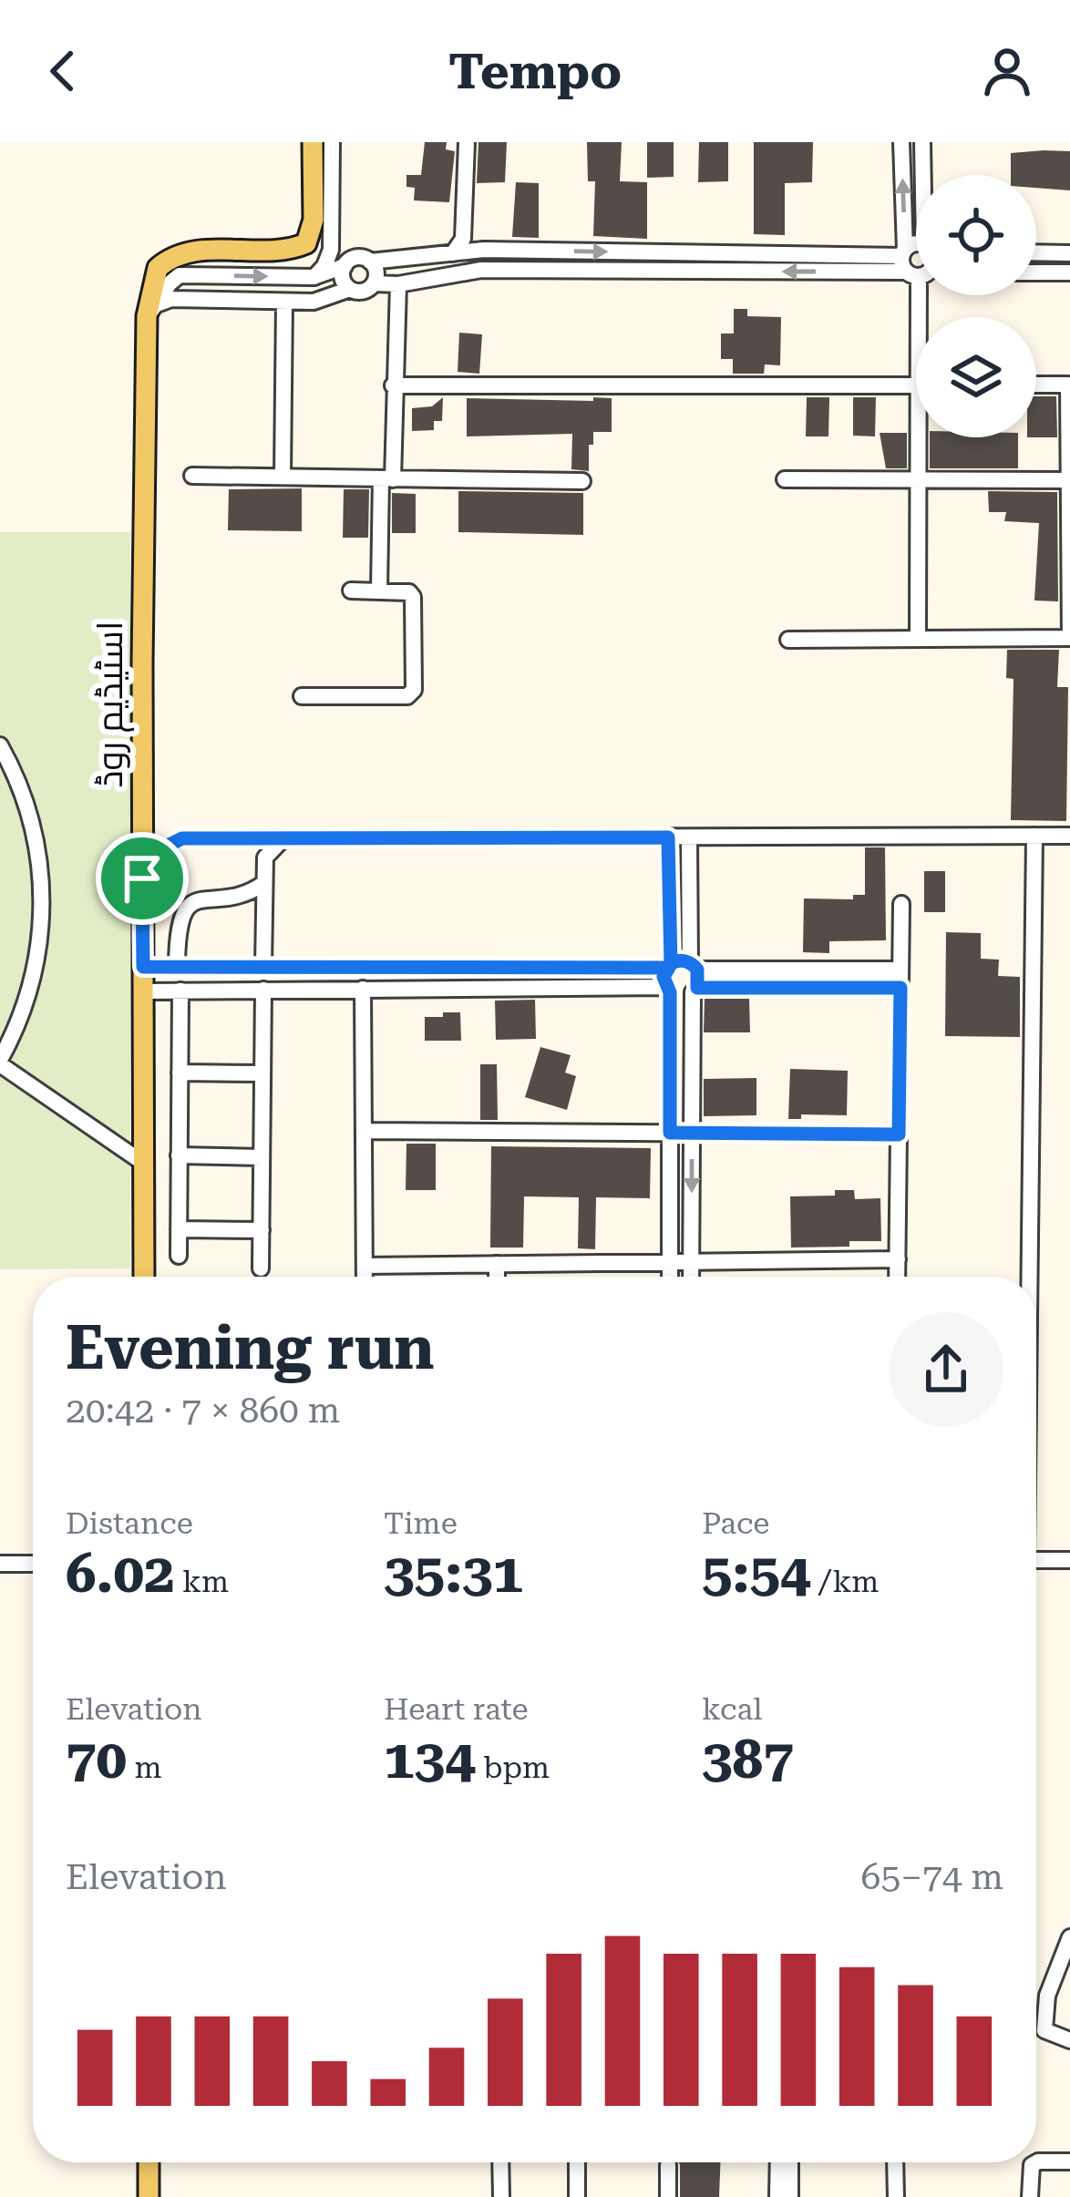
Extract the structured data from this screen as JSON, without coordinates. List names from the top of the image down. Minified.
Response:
{"streets":{"main road":["اسٹیڈیم روڈ"]},"page":{"header":"Tempo","heading":["Evening run","20:42 · 7 × 860 m"],"stats":[["Distance","6.02 km"],["Time","35:31"],["Pace","5:54 /km"],["Elevation","70 m"],["Heart rate","134 bpm"],["kcal","387"]],"chart":["Elevation","65–74 m"]}}
